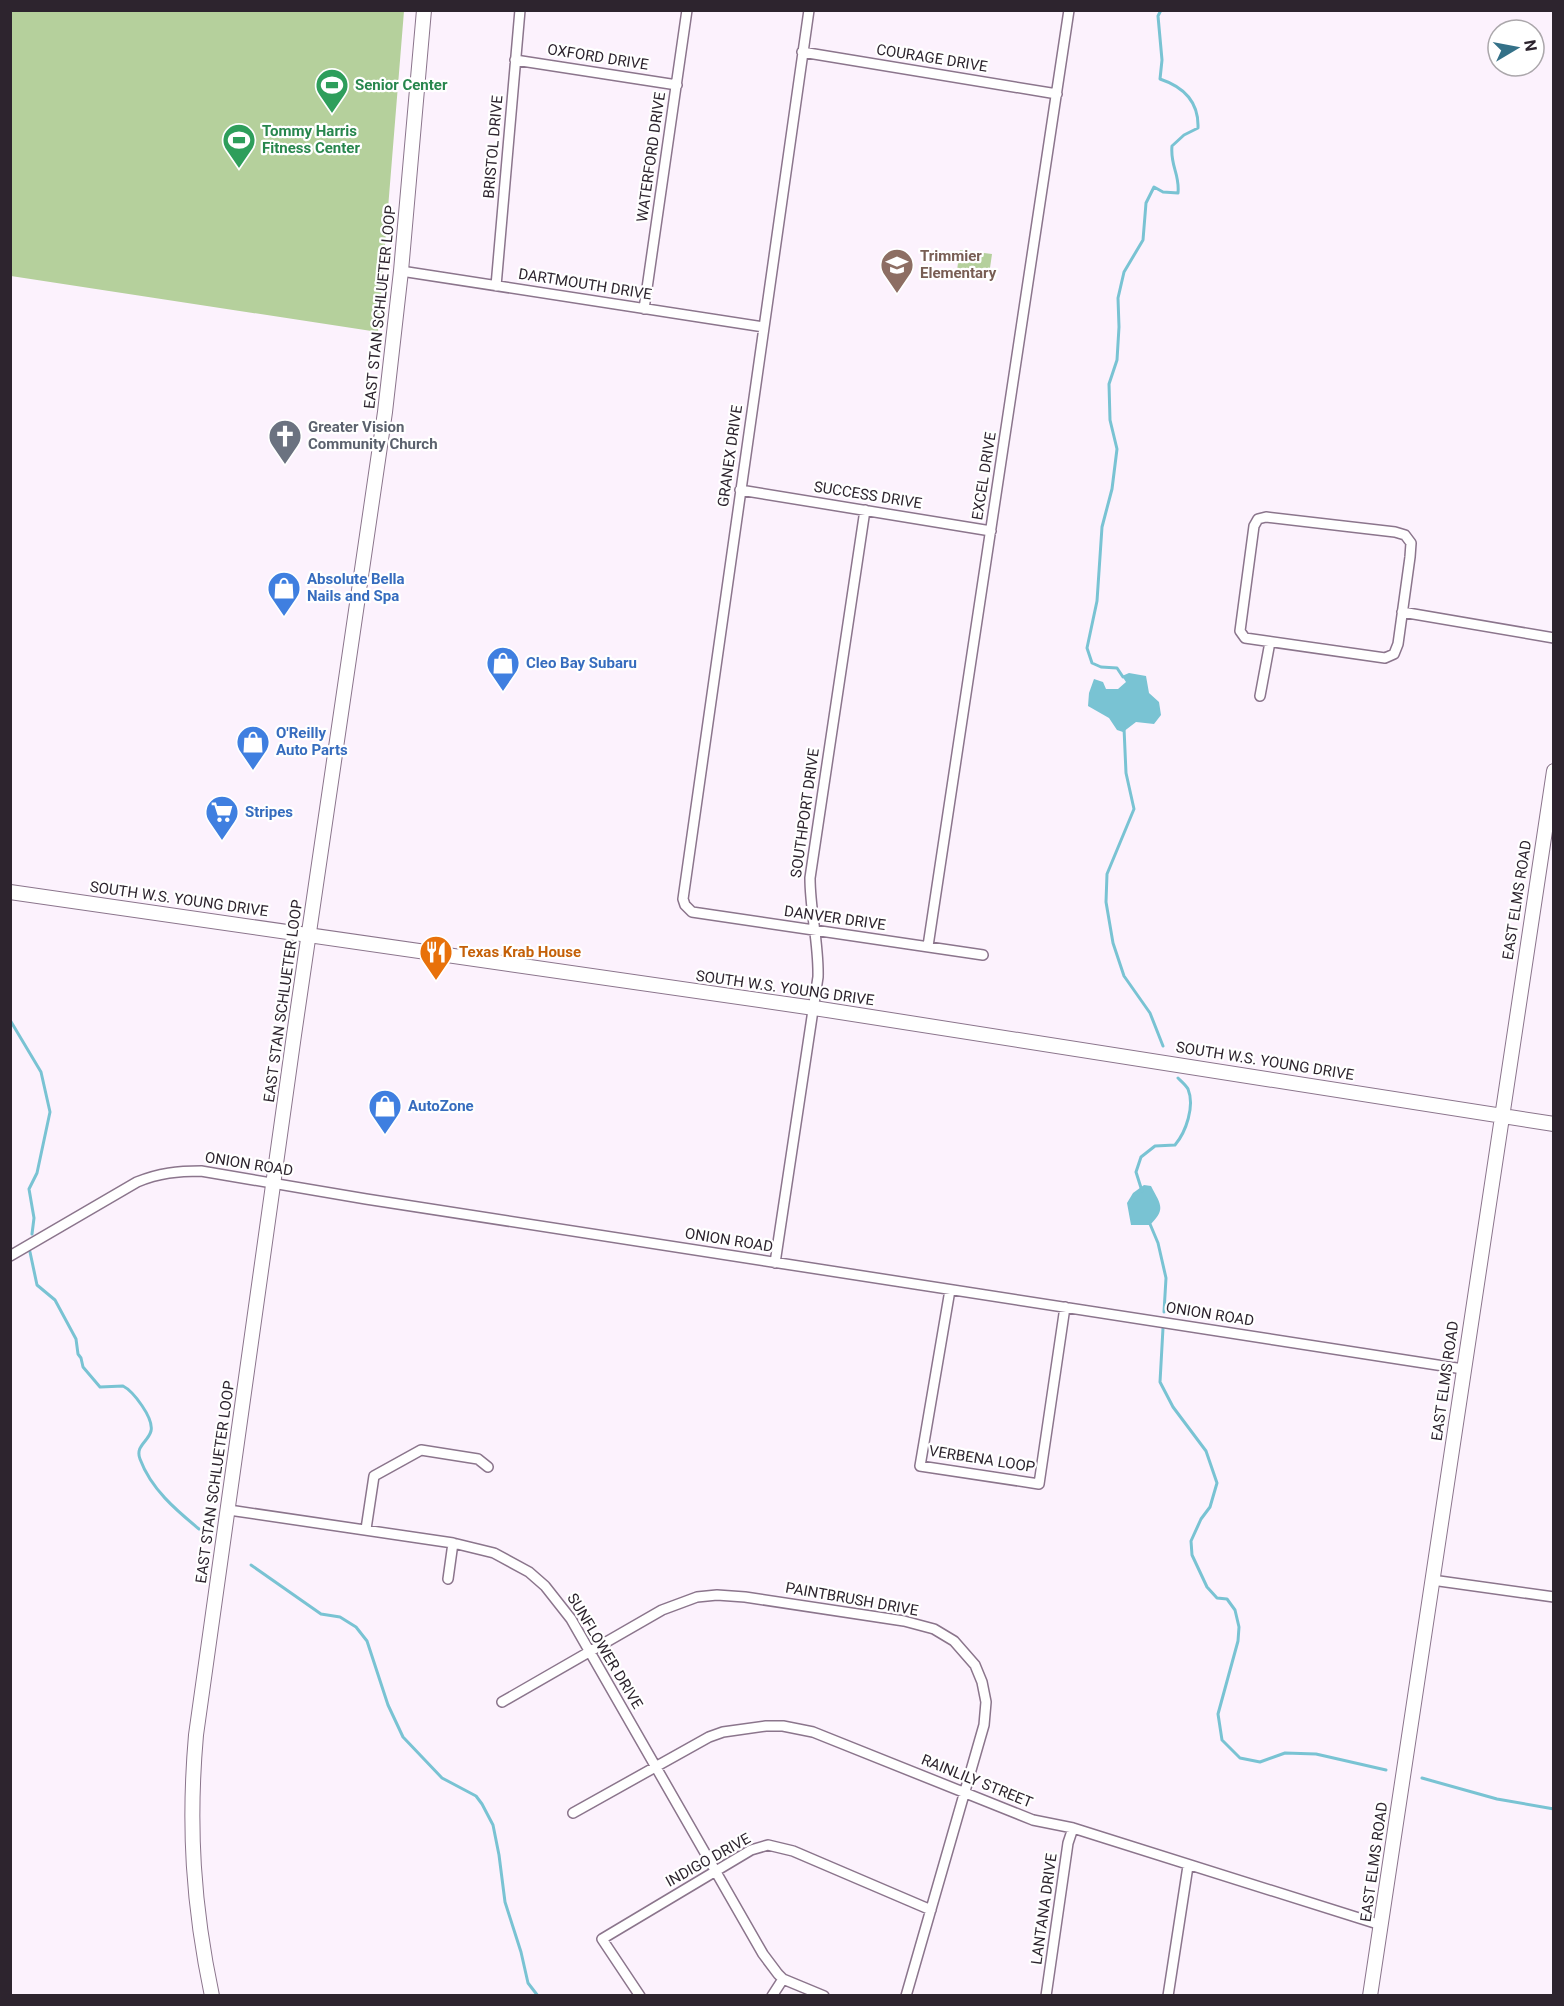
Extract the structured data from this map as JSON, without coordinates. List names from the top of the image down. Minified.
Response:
{"streets":{"main road":["EAST STAN SCHLUETER LOOP","SOUTH W.S. YOUNG DRIVE","EAST ELMS ROAD"],"street":["OXFORD DRIVE","COURAGE DRIVE","BRISTOL DRIVE","WATERFORD DRIVE","DARTMOUTH DRIVE","GRANEX DRIVE","EXCEL DRIVE","SUCCESS DRIVE","SOUTHPORT DRIVE","DANVER DRIVE","ONION ROAD","VERBENA LOOP","PAINTBRUSH DRIVE","SUNFLOWER DRIVE","RAINLILY STREET","INDIGO DRIVE","LANTANA DRIVE"]},"crossings":[["OXFORD DRIVE","BRISTOL DRIVE"],["OXFORD DRIVE","WATERFORD DRIVE"],["COURAGE DRIVE","GRANEX DRIVE"],["COURAGE DRIVE","EXCEL DRIVE"],["BRISTOL DRIVE","DARTMOUTH DRIVE"],["WATERFORD DRIVE","DARTMOUTH DRIVE"],["DARTMOUTH DRIVE","EAST STAN SCHLUETER LOOP"],["DARTMOUTH DRIVE","GRANEX DRIVE"],["EAST STAN SCHLUETER LOOP","SOUTH W.S. YOUNG DRIVE"],["EAST STAN SCHLUETER LOOP","ONION ROAD"],["EAST STAN SCHLUETER LOOP","SUNFLOWER DRIVE"],["GRANEX DRIVE","SUCCESS DRIVE"],["GRANEX DRIVE","DANVER DRIVE"],["EXCEL DRIVE","SUCCESS DRIVE"],["EXCEL DRIVE","DANVER DRIVE"],["SUCCESS DRIVE","SOUTHPORT DRIVE"],["SOUTHPORT DRIVE","SOUTH W.S. YOUNG DRIVE"],["SOUTHPORT DRIVE","DANVER DRIVE"],["SOUTHPORT DRIVE","ONION ROAD"],["SOUTH W.S. YOUNG DRIVE","EAST ELMS ROAD"],["EAST ELMS ROAD","ONION ROAD"],["EAST ELMS ROAD","RAINLILY STREET"],["ONION ROAD","VERBENA LOOP"],["PAINTBRUSH DRIVE","SUNFLOWER DRIVE"],["PAINTBRUSH DRIVE","RAINLILY STREET"],["PAINTBRUSH DRIVE","INDIGO DRIVE"],["SUNFLOWER DRIVE","RAINLILY STREET"],["SUNFLOWER DRIVE","INDIGO DRIVE"],["RAINLILY STREET","LANTANA DRIVE"]],"places":{"sports":["Senior Center","Tommy Harris Fitness Center"],"school or university":["Trimmier Elementary"],"church":["Greater Vision Community Church"],"shop":["Absolute Bella Nails and Spa","Cleo Bay Subaru","O'Reilly Auto Parts","AutoZone"],"supermarket":["Stripes"],"restaurant":["Texas Krab House"]},"north":"right"}
